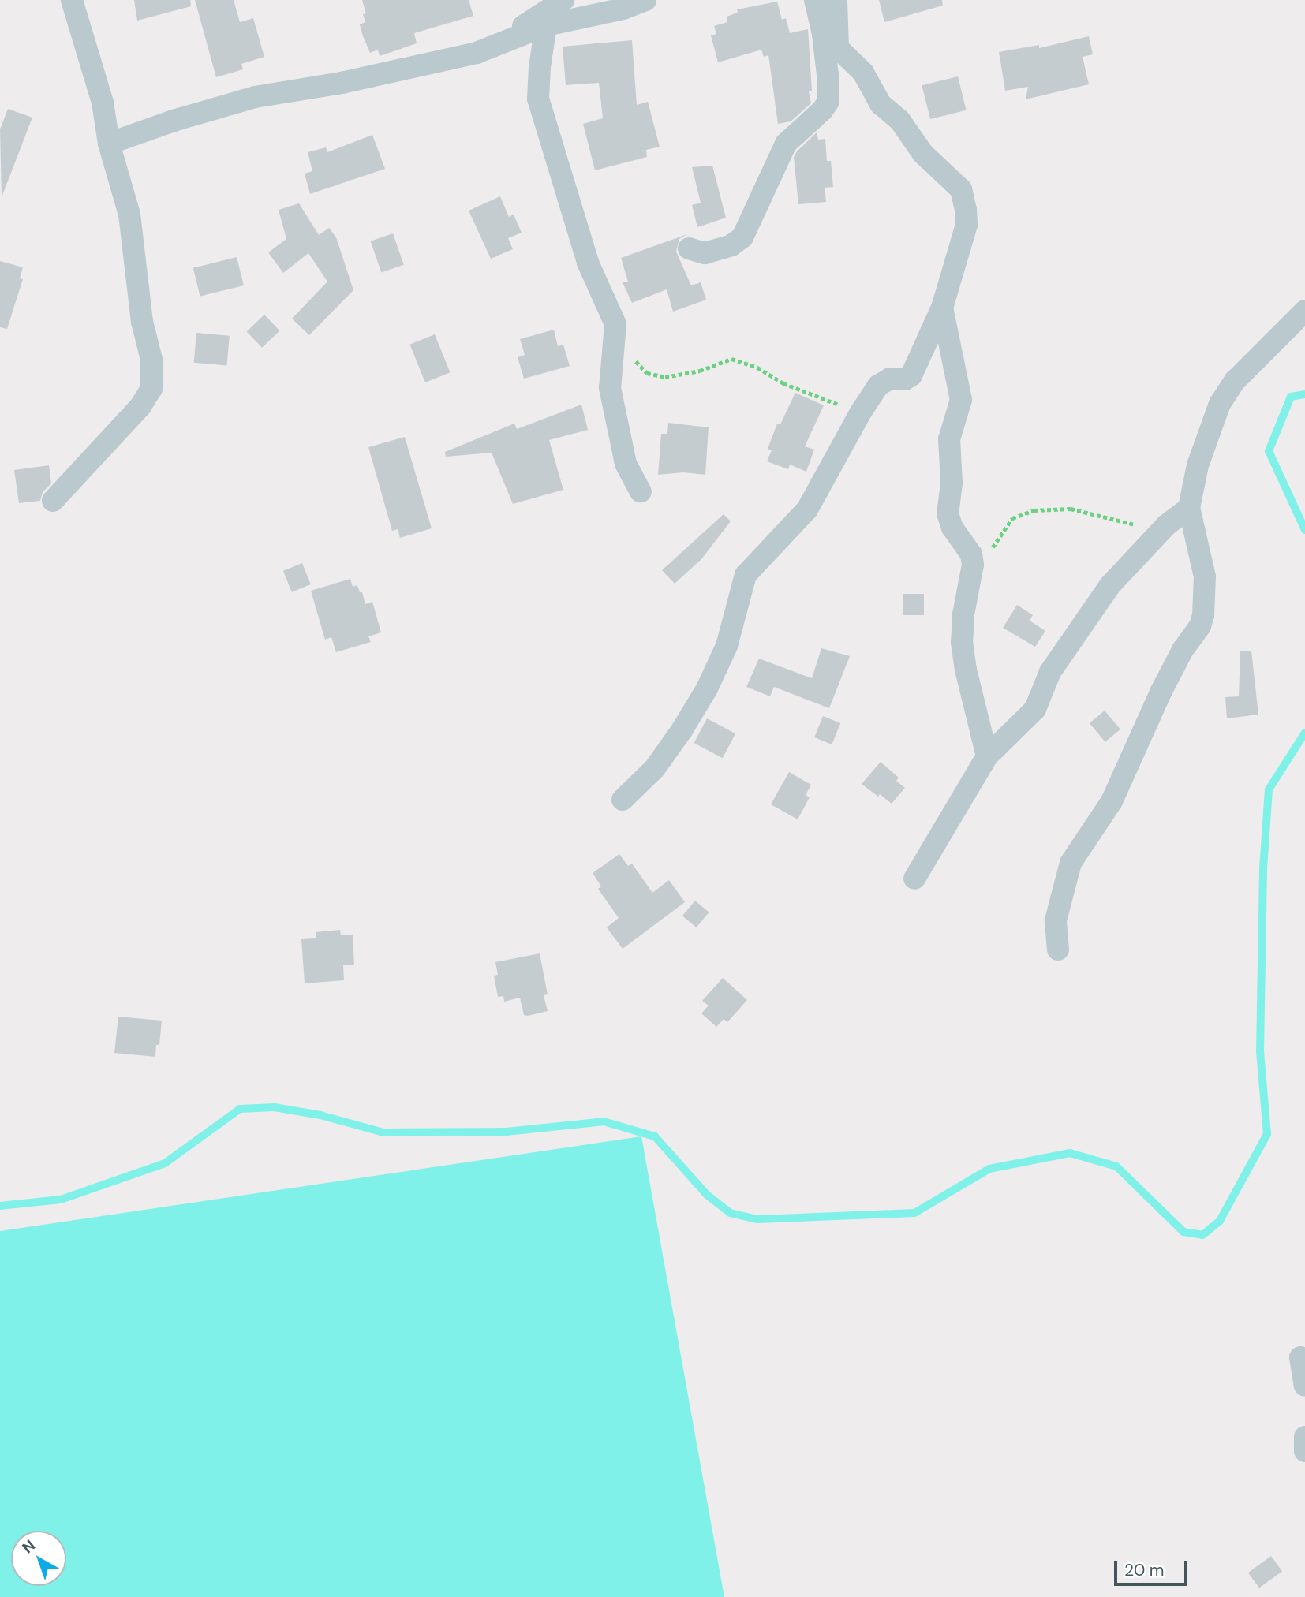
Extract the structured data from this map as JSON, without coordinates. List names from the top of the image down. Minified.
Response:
{"scale_bar":"20 m","north":"top left"}
